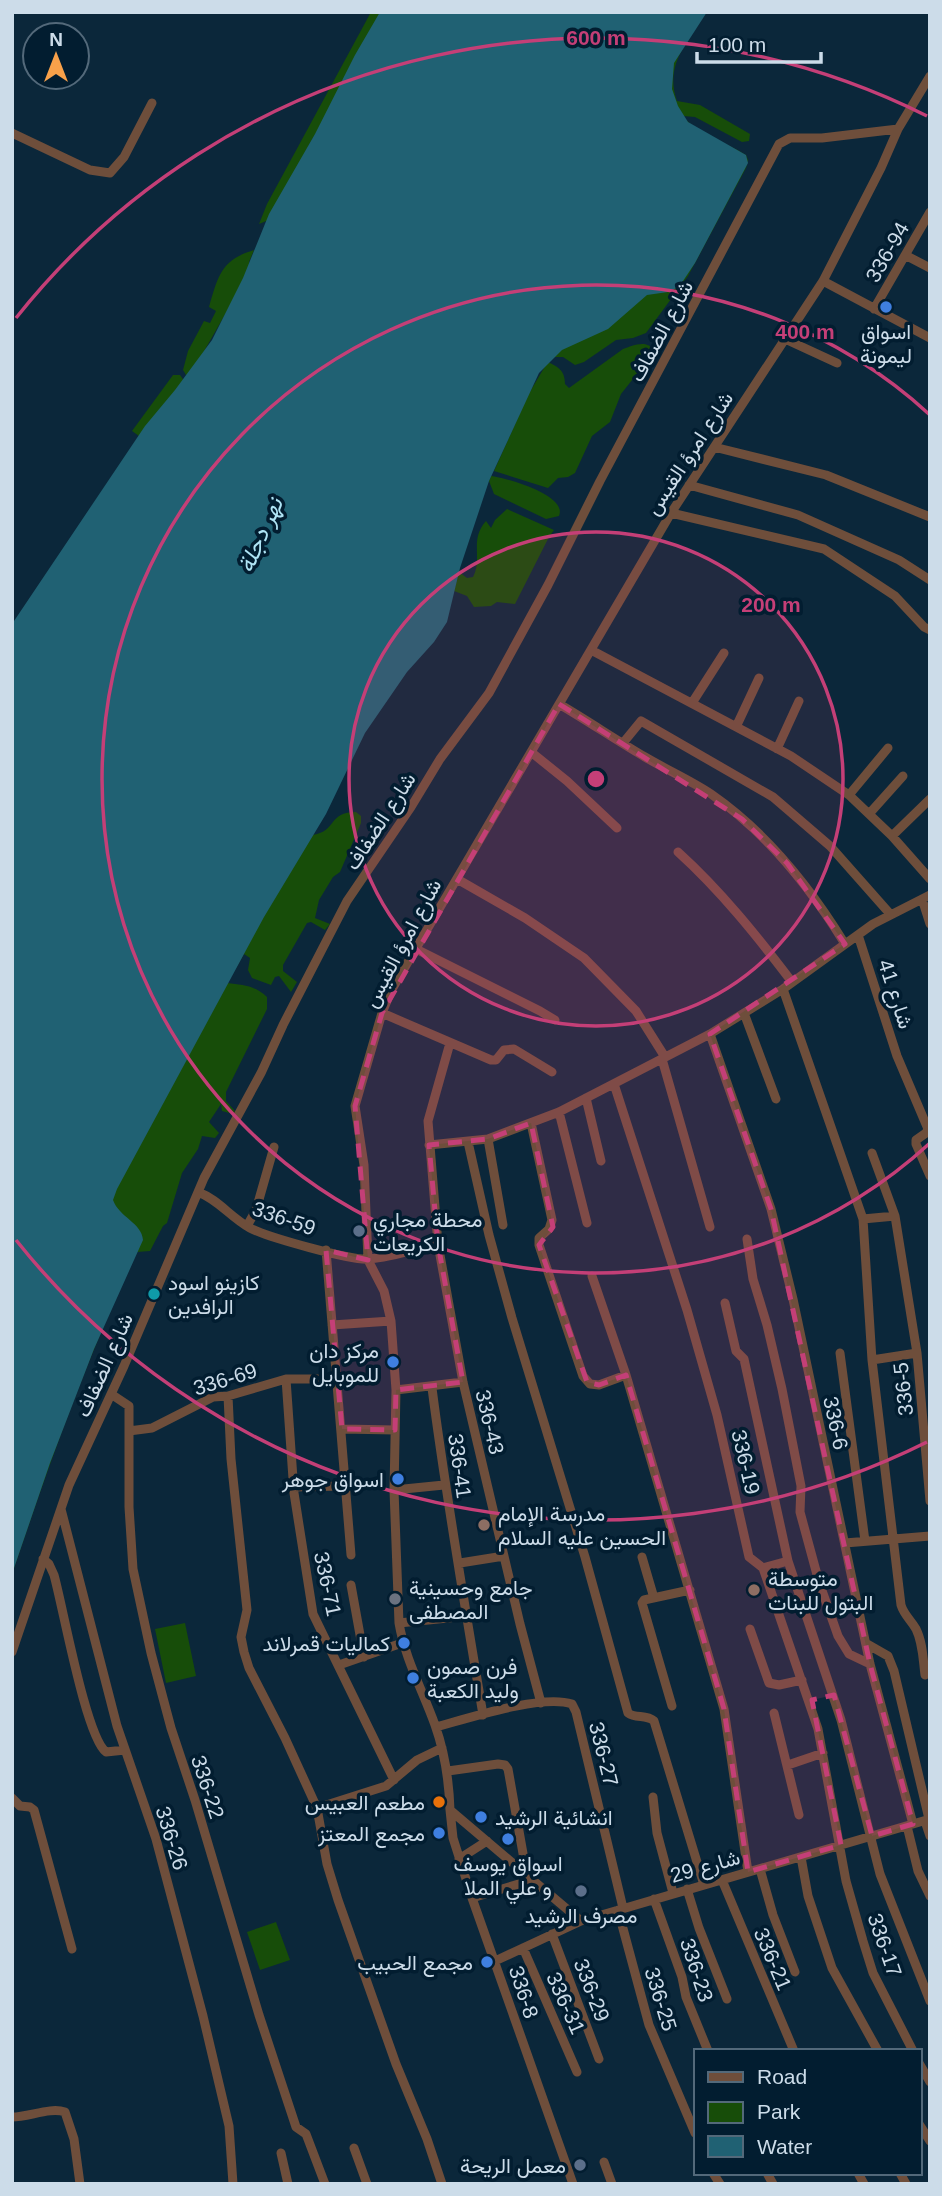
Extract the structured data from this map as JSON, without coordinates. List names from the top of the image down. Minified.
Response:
{"streets":{"street":["336-94","شارع الضفاف","شارع امرؤ القيس","شارع 41","336-59","336-69","336-5","336-43","336-6","336-19","336-41","336-71","336-27","336-22","336-26","شارع 29","336-17","336-21","336-23","336-29","336-8","336-25","336-31"]},"crossings":[["شارع الضفاف","شارع امرؤ القيس"],["شارع الضفاف","336-59"],["شارع الضفاف","336-22"],["شارع الضفاف","336-26"],["شارع امرؤ القيس","336-59"],["شارع امرؤ القيس","336-27"],["شارع امرؤ القيس","336-8"],["336-69","336-71"],["336-69","336-22"],["336-43","336-27"],["336-6","شارع 29"],["336-19","شارع 29"],["336-19","336-17"],["336-41","336-27"],["336-27","شارع 29"],["336-27","336-25"],["شارع 29","336-17"],["شارع 29","336-21"],["شارع 29","336-23"],["شارع 29","336-29"],["شارع 29","336-8"],["شارع 29","336-25"],["شارع 29","336-31"]],"water":["نهر دجلة"],"places":["اسواق ليمونة","محطة مجاري الكريعات","كازينو اسود الرافدين","مركز دان للموبايل","اسواق جوهر","مدرسة الإمام الحسين عليه السلام","متوسطة البتول للبنات","جامع وحسينية المصطفى","كماليات قمرلاند","فرن صمون وليد الكعبة","مطعم العبيس","انشائية الرشيد","مجمع المعتز","اسواق يوسف و علي الملا","مصرف الرشيد","مجمع الحبيب","معمل الريحة"],"legend":["Road","Park","Water"],"scale_bar":"100 m","north":"top","rings":["600 m","400 m","200 m"]}
